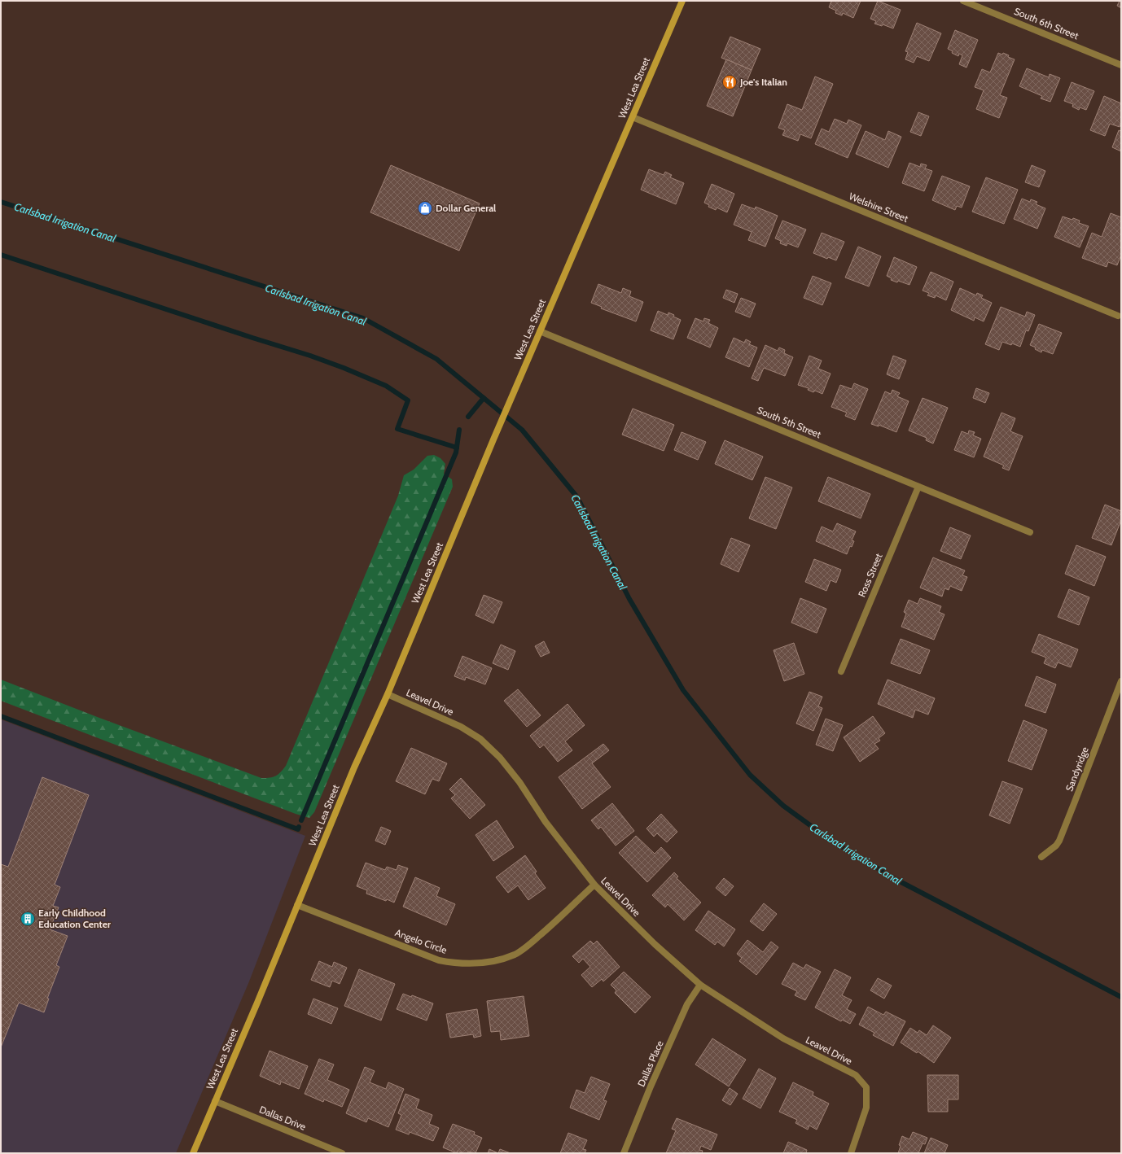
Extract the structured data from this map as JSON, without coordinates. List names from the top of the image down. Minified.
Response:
{"streets":{"main road":["West Lea Street"],"street":["South 6th Street","Welshire Street","South 5th Street","Ross Street","Leavel Drive","Sandyridge","Angelo Circle","Dallas Place","Dallas Drive"]},"crossings":[["West Lea Street","Welshire Street"],["West Lea Street","South 5th Street"],["West Lea Street","Leavel Drive"],["West Lea Street","Angelo Circle"],["West Lea Street","Dallas Drive"],["South 5th Street","Ross Street"],["Leavel Drive","Angelo Circle"],["Leavel Drive","Dallas Place"]],"water":["Carlsbad Irrigation Canal"],"places":{"restaurant":["Joe's Italian"],"shop":["Dollar General"],"building":["Early Childhood Education Center"]}}
